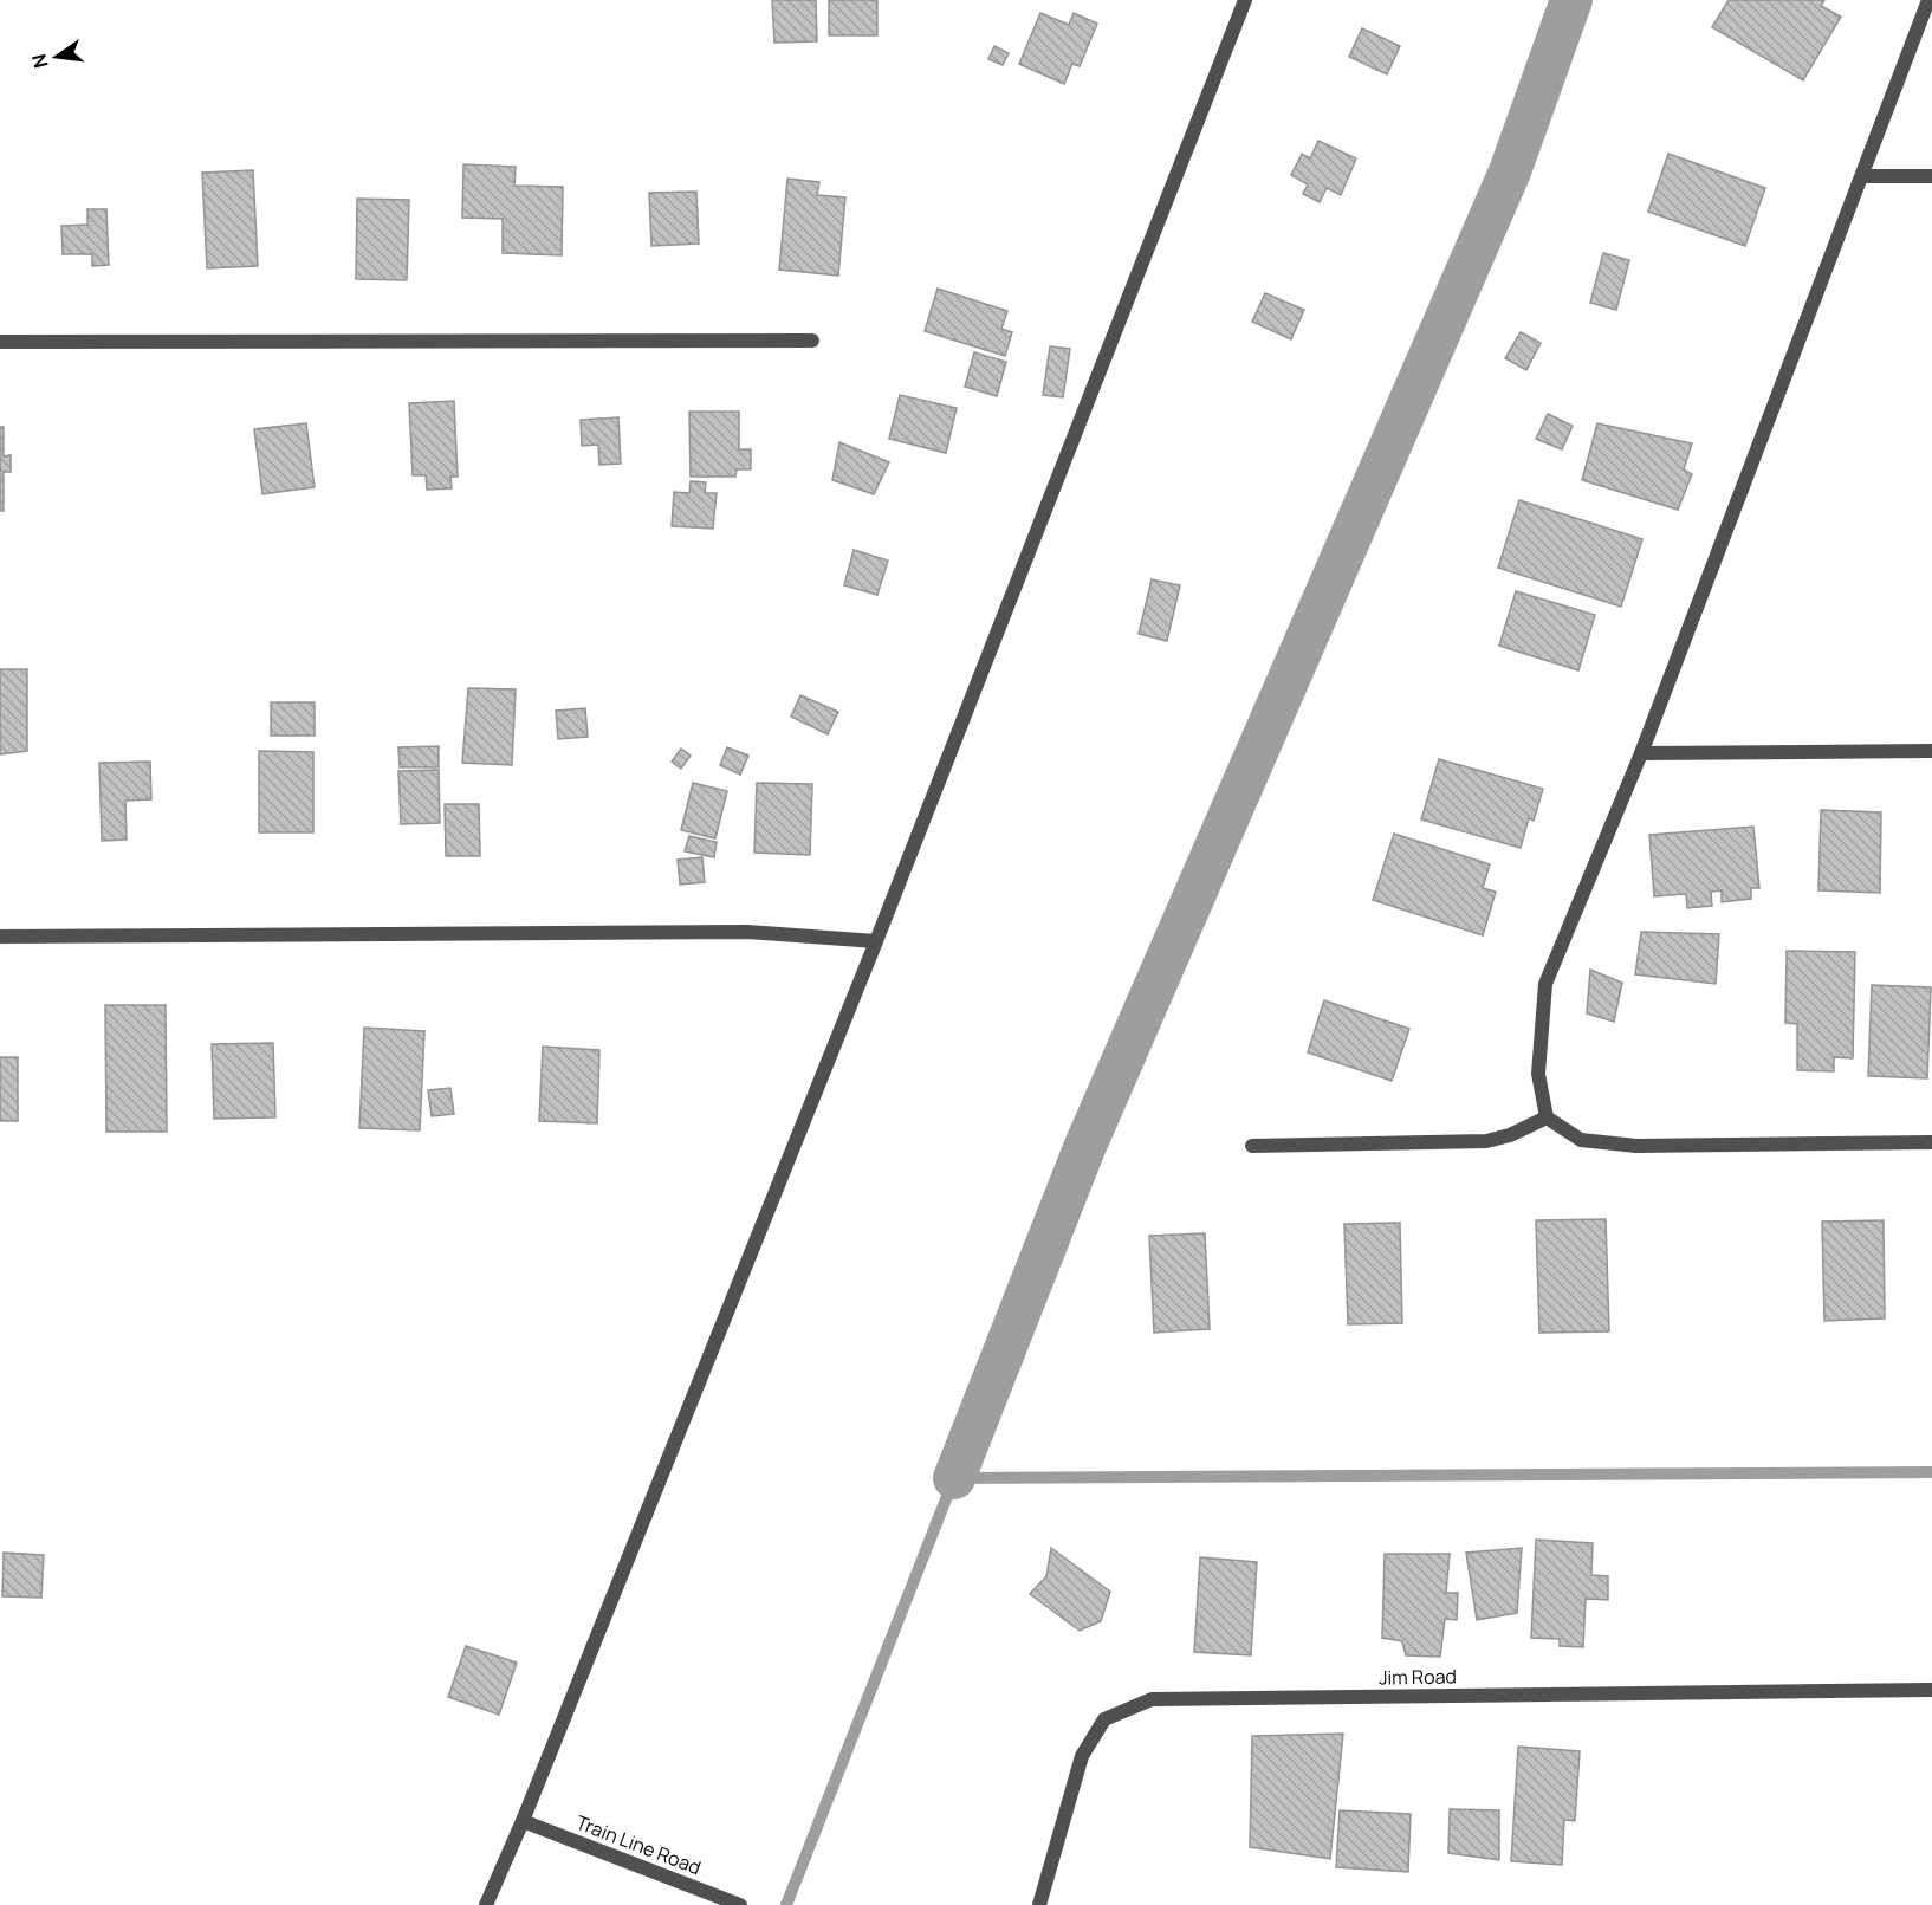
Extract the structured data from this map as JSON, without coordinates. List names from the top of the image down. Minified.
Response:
{"streets":{"street":["Jim Road","Train Line Road"]},"north":"left"}
